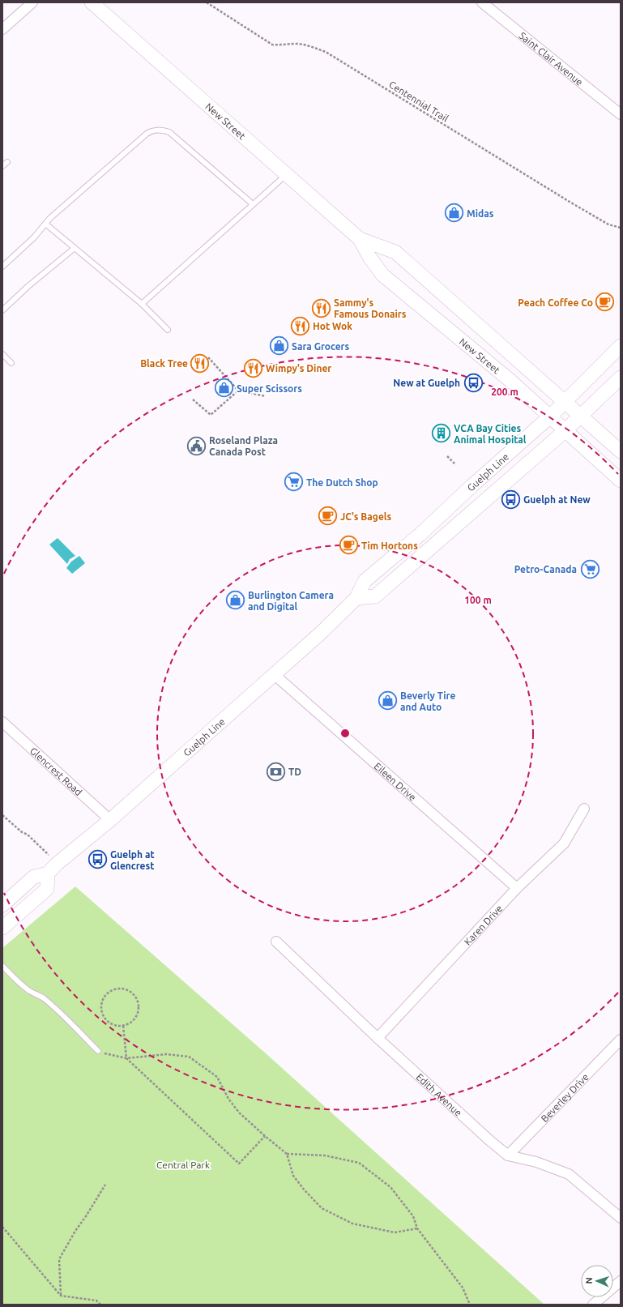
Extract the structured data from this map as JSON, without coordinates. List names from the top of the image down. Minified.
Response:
{"streets":{"main road":["New Street","Guelph Line"],"street":["Saint Clair Avenue","Glencrest Road","Eileen Drive","Karen Drive","Edith Avenue","Beverley Drive"],"path":["Centennial Trail"]},"crossings":[["New Street","Guelph Line"],["Guelph Line","Glencrest Road"],["Guelph Line","Eileen Drive"],["Eileen Drive","Karen Drive"],["Karen Drive","Edith Avenue"],["Edith Avenue","Beverley Drive"]],"parks":["Central Park"],"places":{"shop":["Midas","Sara Grocers","Super Scissors","Burlington Camera and Digital","Beverly Tire and Auto"],"cafe":["Peach Coffee Co","JC's Bagels","Tim Hortons"],"restaurant":["Sammy's Famous Donairs","Hot Wok","Black Tree","Wimpy's Diner"],"bus stop":["New at Guelph","Guelph at New","Guelph at Glencrest"],"building":["VCA Bay Cities Animal Hospital"],"public building":["Roseland Plaza Canada Post"],"supermarket":["The Dutch Shop","Petro-Canada"],"bank":["TD"]},"north":"left","rings":["200 m","100 m"]}
